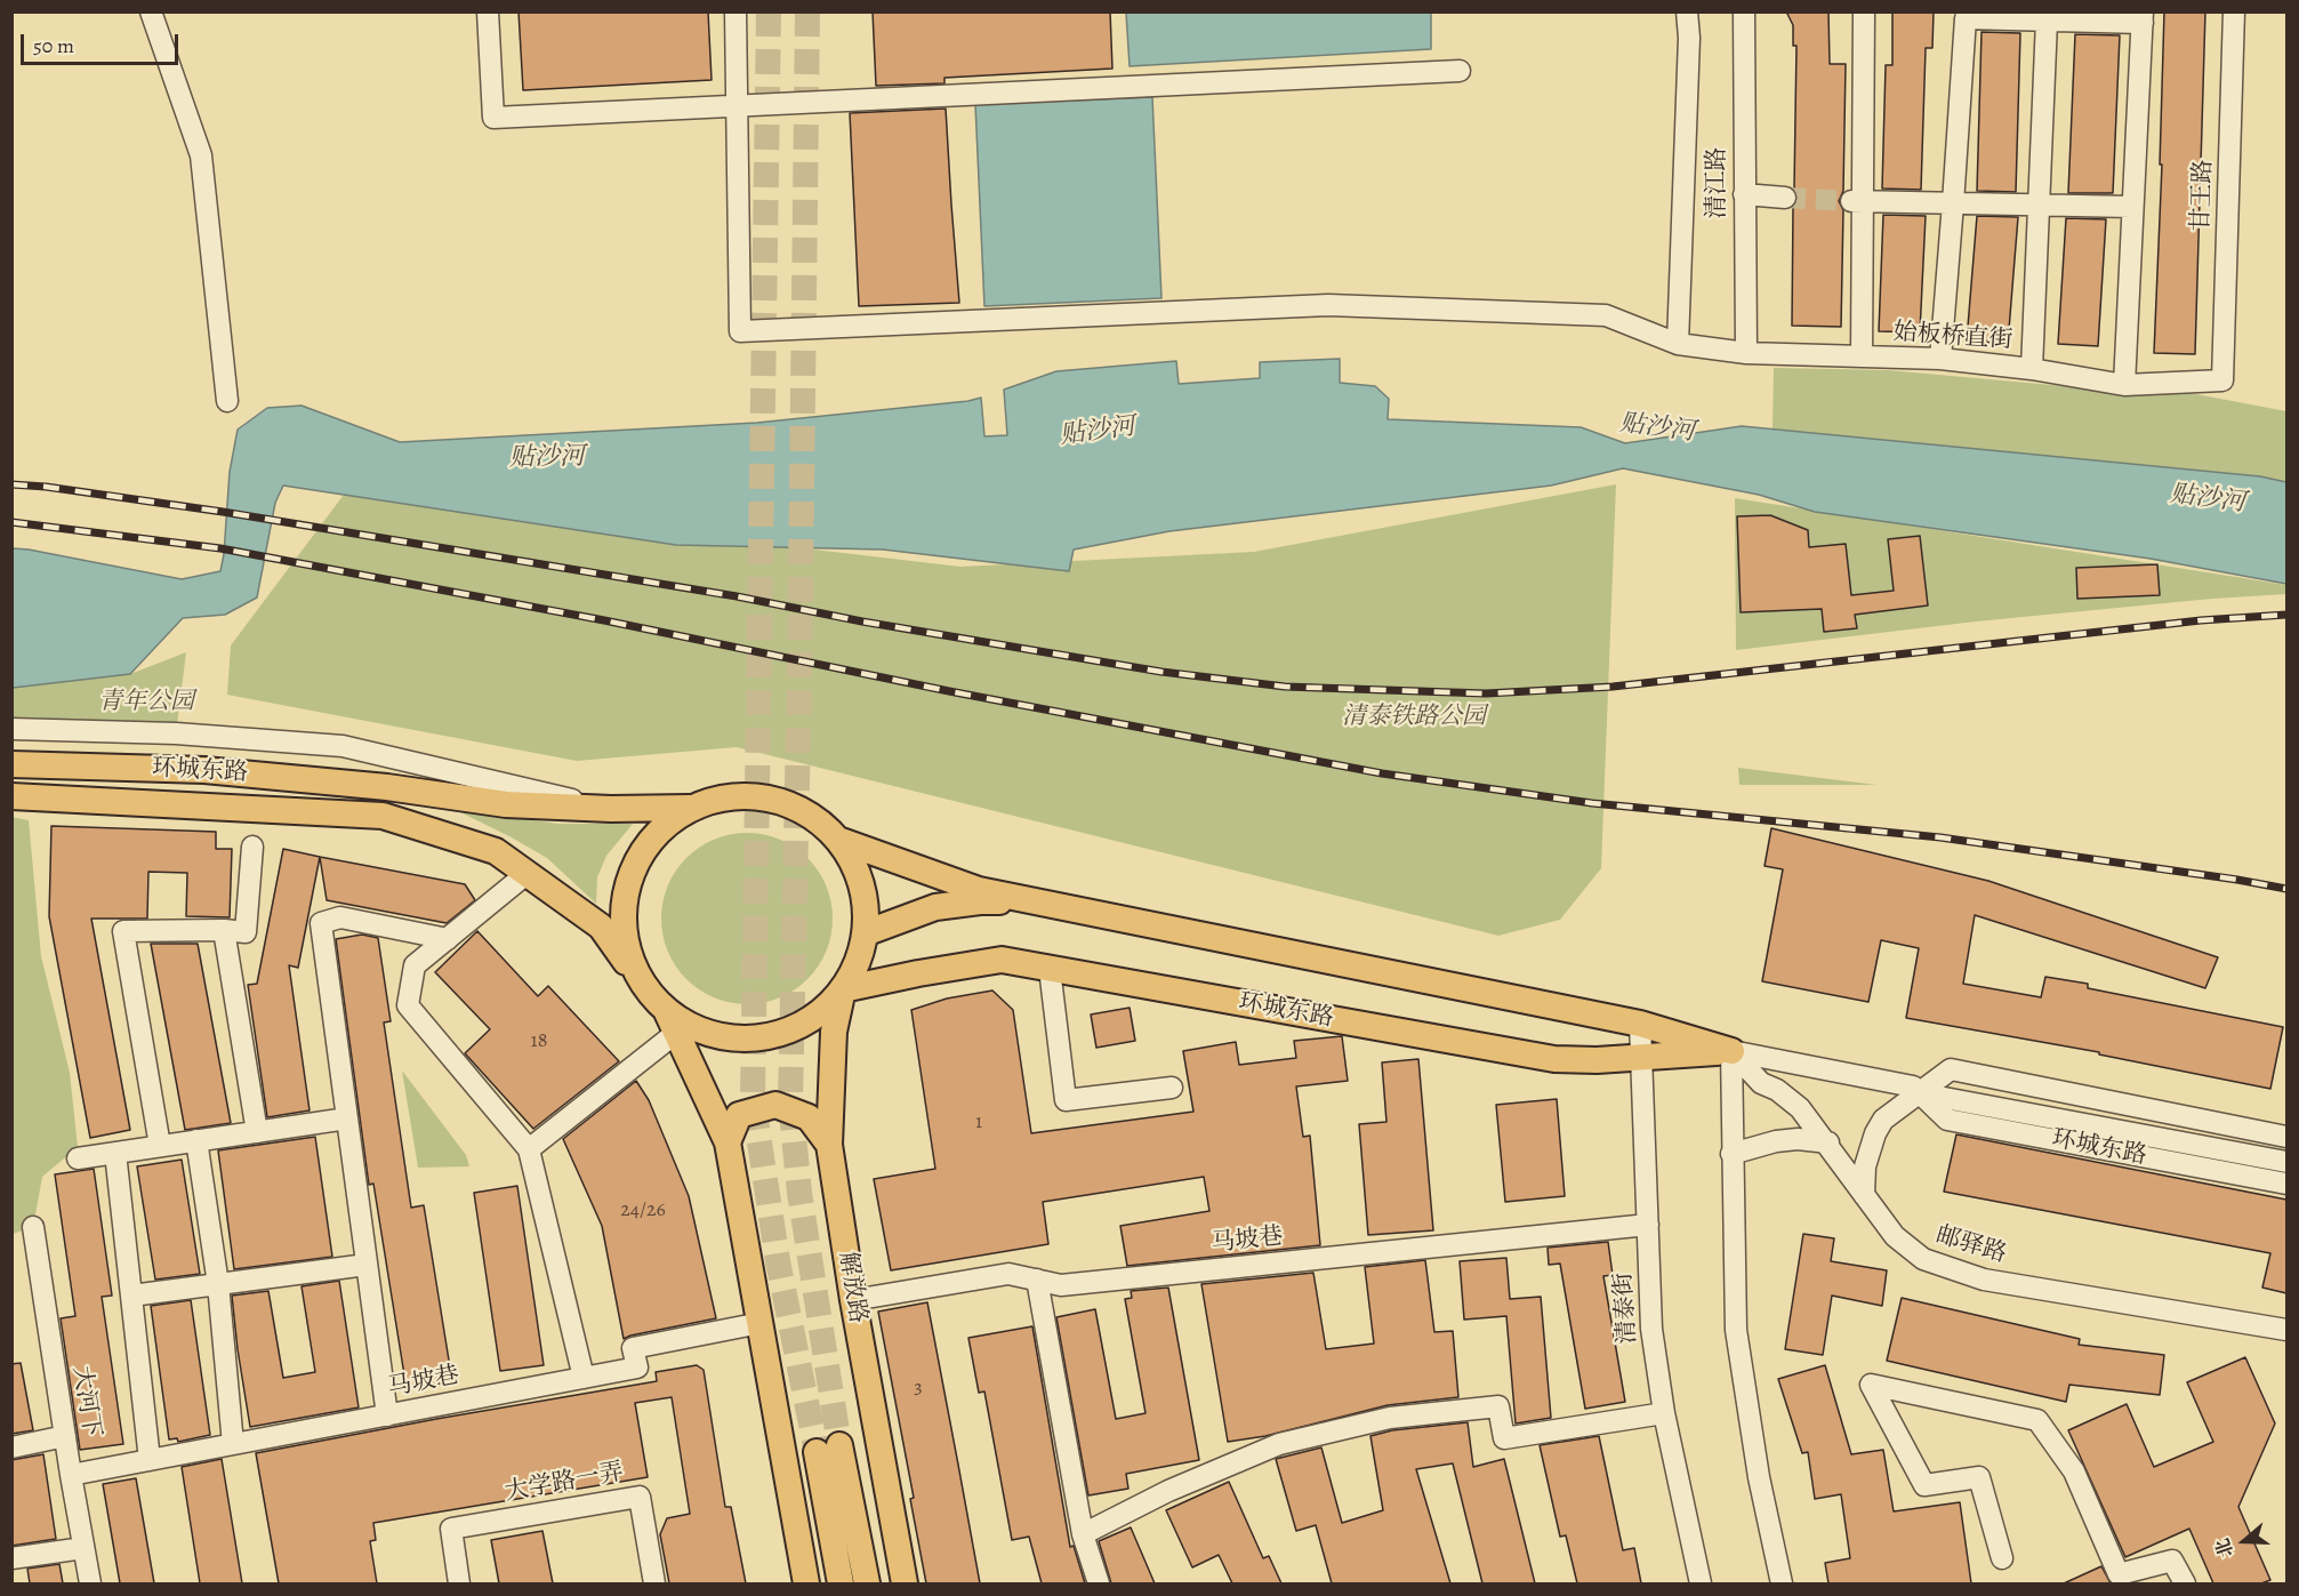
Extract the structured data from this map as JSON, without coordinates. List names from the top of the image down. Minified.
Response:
{"streets":{"main road":["环城东路","解放路"],"street":["清江路","甘王路","始板桥直街","马坡巷","邮驿路","清泰街","大河下","大学路一弄"]},"crossings":[["清江路","始板桥直街"],["甘王路","始板桥直街"],["环城东路","邮驿路"],["环城东路","解放路"],["环城东路","清泰街"],["马坡巷","解放路"],["马坡巷","清泰街"],["马坡巷","大河下"]],"water":["贴沙河"],"parks":["青年公园","清泰铁路公园"],"house_numbers":["18","1","24/26","3"],"scale_bar":"50 m","north":"left"}
